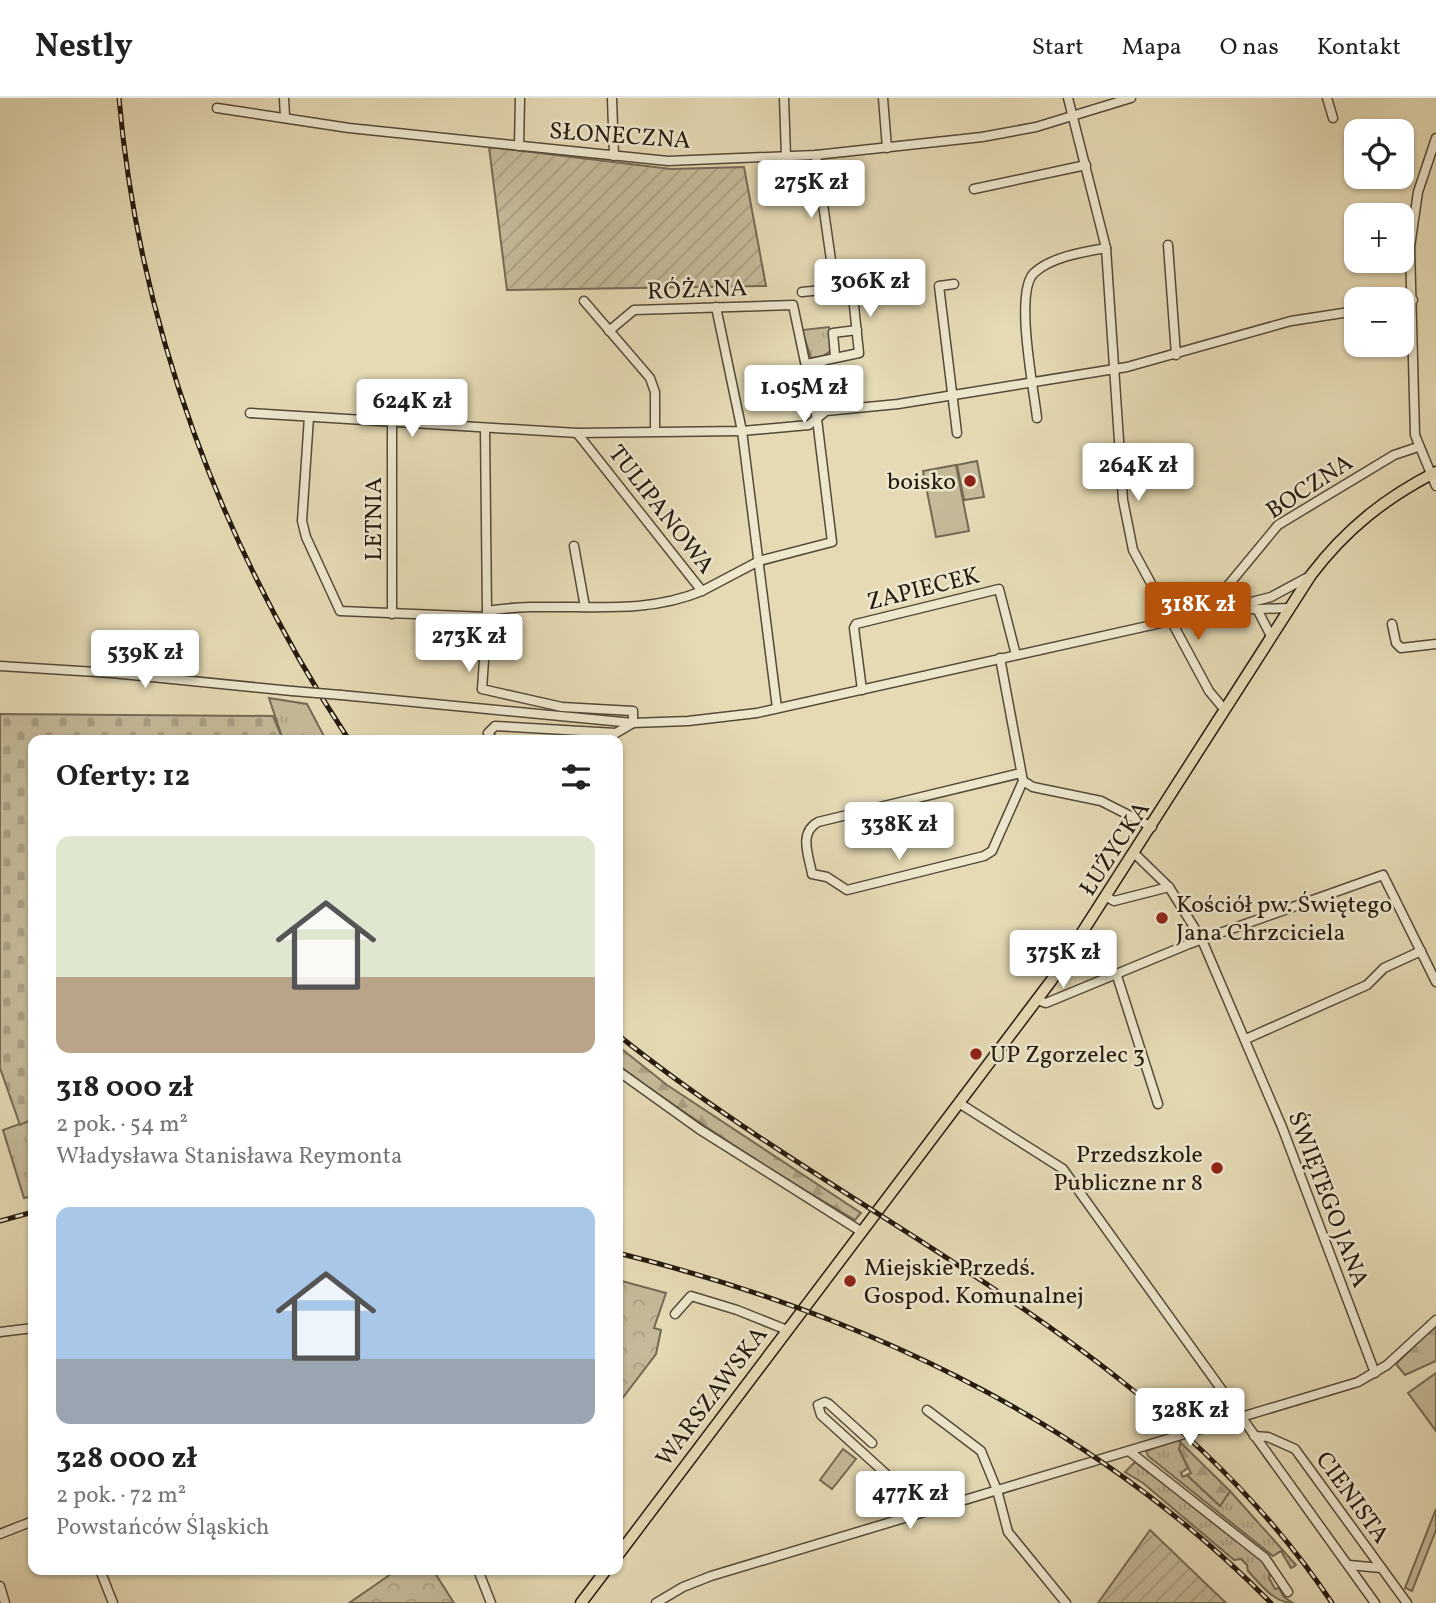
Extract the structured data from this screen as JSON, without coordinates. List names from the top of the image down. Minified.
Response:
{"streets":{"main road":["ŁUŻYCKA","WARSZAWSKA"],"street":["SŁONECZNA","RÓŻANA","BOCZNA","TULIPANOWA","LETNIA","ZAPIECEK","ŚWIĘTEGO JANA","CIENISTA"]},"crossings":[["ŁUŻYCKA","ŚWIĘTEGO JANA"],["ŁUŻYCKA","WARSZAWSKA"]],"places":["boisko","Kościół pw. Świętego Jana Chrzciciela","UP Zgorzelec 3","Przedszkole Publiczne nr 8","Miejskie Przedś. Gospod. Komunalnej"],"page":{"header":"Nestly","nav":["Start","Mapa","O nas","Kontakt"],"map_buttons":["+","−"],"price":["275K zł","306K zł","1.05M zł","624K zł","264K zł","318K zł","273K zł","539K zł","338K zł","375K zł","328K zł","477K zł"],"heading":"Oferty: 12","list":[{"name":"318 000 zł","note":"2 pok. · 54 m² · Władysława Stanisława Reymonta"},{"name":"328 000 zł","note":"2 pok. · 72 m² · Powstańców Śląskich"}]}}
